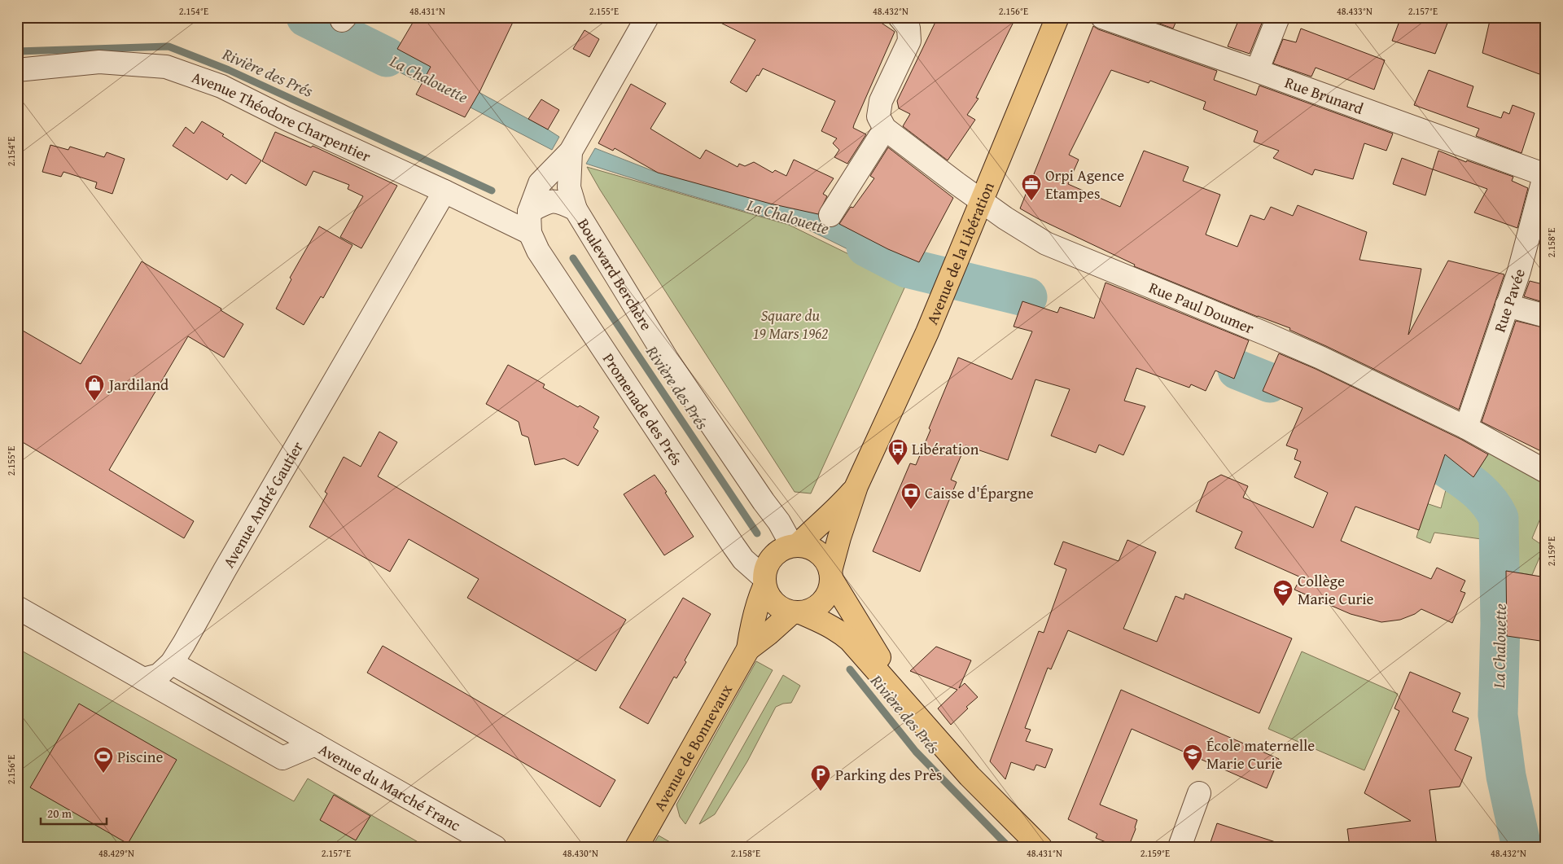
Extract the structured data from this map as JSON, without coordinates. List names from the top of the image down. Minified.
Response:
{"streets":{"main road":["Avenue de la Libération","Avenue de Bonnevaux"],"street":["Rue Brunard","Avenue Théodore Charpentier","Boulevard Berchère","Rue Pavée","Rue Paul Doumer","Promenade des Prés","Avenue André Gautier","Avenue du Marché Franc"]},"crossings":[["Rue Brunard","Rue Pavée"],["Avenue Théodore Charpentier","Boulevard Berchère"],["Avenue Théodore Charpentier","Promenade des Prés"],["Avenue Théodore Charpentier","Avenue André Gautier"],["Avenue de la Libération","Boulevard Berchère"],["Avenue de la Libération","Rue Paul Doumer"],["Avenue de la Libération","Promenade des Prés"],["Avenue de la Libération","Avenue de Bonnevaux"],["Boulevard Berchère","Promenade des Prés"],["Boulevard Berchère","Avenue de Bonnevaux"],["Rue Pavée","Rue Paul Doumer"],["Promenade des Prés","Avenue de Bonnevaux"],["Avenue André Gautier","Avenue du Marché Franc"]],"water":["Rivière des Prés","La Chalouette"],"parks":["Square du 19 Mars 1962"],"places":{"office":["Orpi Agence Etampes"],"shop":["Jardiland"],"bus stop":["Libération"],"bank":["Caisse d'Épargne"],"school or university":["Collège Marie Curie","École maternelle Marie Curie"],"sports":["Piscine"],"parking":["Parking des Près"]},"scale_bar":"20 m","coordinates":["2.154°E","48.431°N","2.155°E","48.432°N","2.156°E","48.433°N","2.157°E","2.158°E","2.159°E","48.429°N","48.430°N"]}
